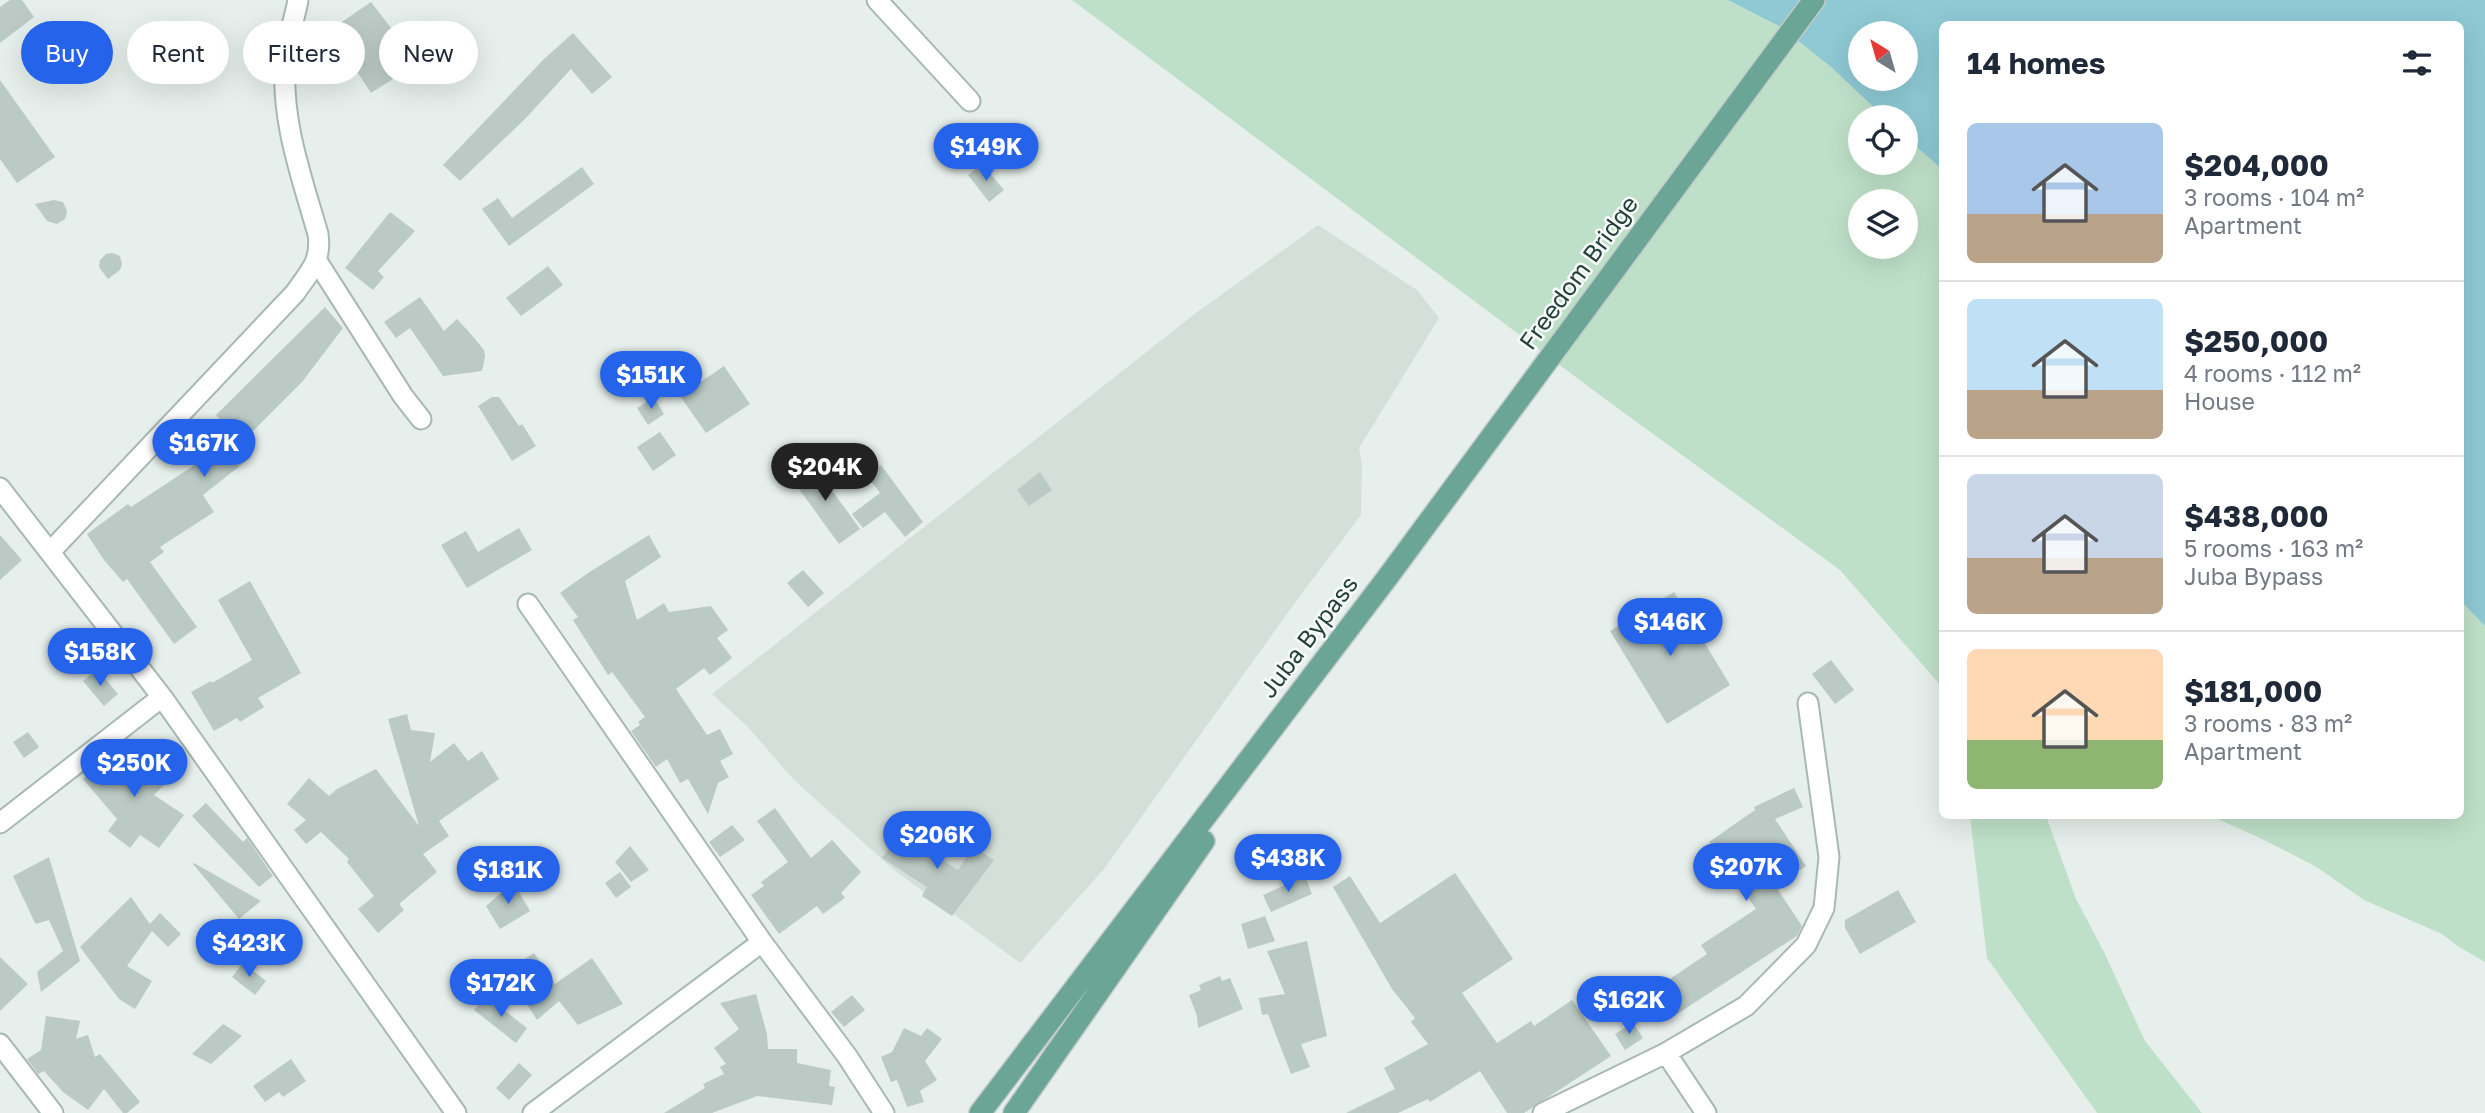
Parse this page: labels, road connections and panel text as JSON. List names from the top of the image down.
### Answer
{
  "streets": {
    "main road": ["Freedom Bridge", "Juba Bypass"]
  },
  "crossings": [
    ["Freedom Bridge", "Juba Bypass"]
  ],
  "north": "top left",
  "page": {
    "chip": [
      "Buy",
      "Rent",
      "Filters",
      "New"
    ],
    "heading": "14 homes",
    "list": [
      {
        "name": "$204,000",
        "note": "3 rooms · 104 m² · Apartment"
      },
      {
        "name": "$250,000",
        "note": "4 rooms · 112 m² · House"
      },
      {
        "name": "$438,000",
        "note": "5 rooms · 163 m² · Juba Bypass"
      },
      {
        "name": "$181,000",
        "note": "3 rooms · 83 m² · Apartment"
      }
    ],
    "price": [
      "$149K",
      "$151K",
      "$167K",
      "$204K",
      "$146K",
      "$158K",
      "$250K",
      "$206K",
      "$438K",
      "$207K",
      "$181K",
      "$423K",
      "$172K",
      "$162K"
    ]
  }
}
